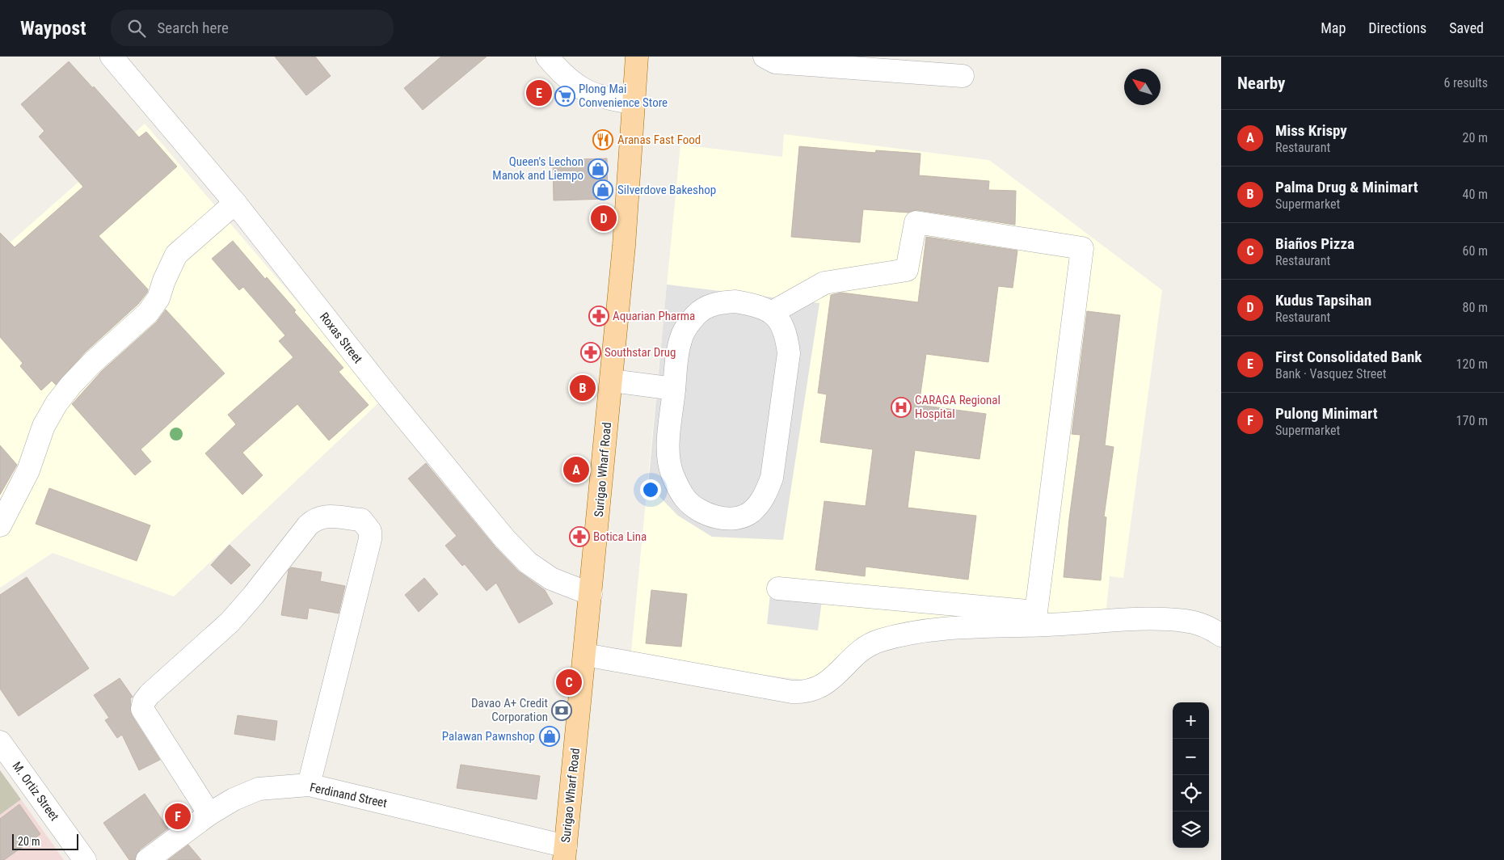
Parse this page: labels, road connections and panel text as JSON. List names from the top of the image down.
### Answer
{
  "streets": {
    "main road": ["Surigao Wharf Road"],
    "street": ["Roxas Street", "M. Ortiz Street", "Ferdinand Street"]
  },
  "crossings": [
    ["Roxas Street", "Surigao Wharf Road"],
    ["Surigao Wharf Road", "Ferdinand Street"]
  ],
  "places": {
    "supermarket": ["Plong Mai Convenience Store"],
    "restaurant": ["Aranas Fast Food"],
    "shop": ["Queen's Lechon Manok and Liempo", "Silverdove Bakeshop", "Palawan Pawnshop"],
    "pharmacy": ["Aquarian Pharma", "Southstar Drug", "Botica Lina"],
    "hospital": ["CARAGA Regional Hospital"],
    "bank": ["Davao A+ Credit Corporation"]
  },
  "scale_bar": "20 m",
  "north": "top left",
  "page": {
    "header": "Waypost",
    "search": "Search here",
    "nav": ["Map", "Directions", "Saved"],
    "heading": ["Nearby", "6 results"],
    "pins": [
      "E",
      "D",
      "B",
      "A",
      "C",
      "F"
    ],
    "list": [
      {
        "mark": "A",
        "name": "Miss Krispy",
        "note": "Restaurant",
        "value": "20 m"
      },
      {
        "mark": "B",
        "name": "Palma Drug & Minimart",
        "note": "Supermarket",
        "value": "40 m"
      },
      {
        "mark": "C",
        "name": "Biaños Pizza",
        "note": "Restaurant",
        "value": "60 m"
      },
      {
        "mark": "D",
        "name": "Kudus Tapsihan",
        "note": "Restaurant",
        "value": "80 m"
      },
      {
        "mark": "E",
        "name": "First Consolidated Bank",
        "note": "Bank · Vasquez Street",
        "value": "120 m"
      },
      {
        "mark": "F",
        "name": "Pulong Minimart",
        "note": "Supermarket",
        "value": "170 m"
      }
    ],
    "map_buttons": ["+", "−"],
    "scale": "20 m"
  }
}
